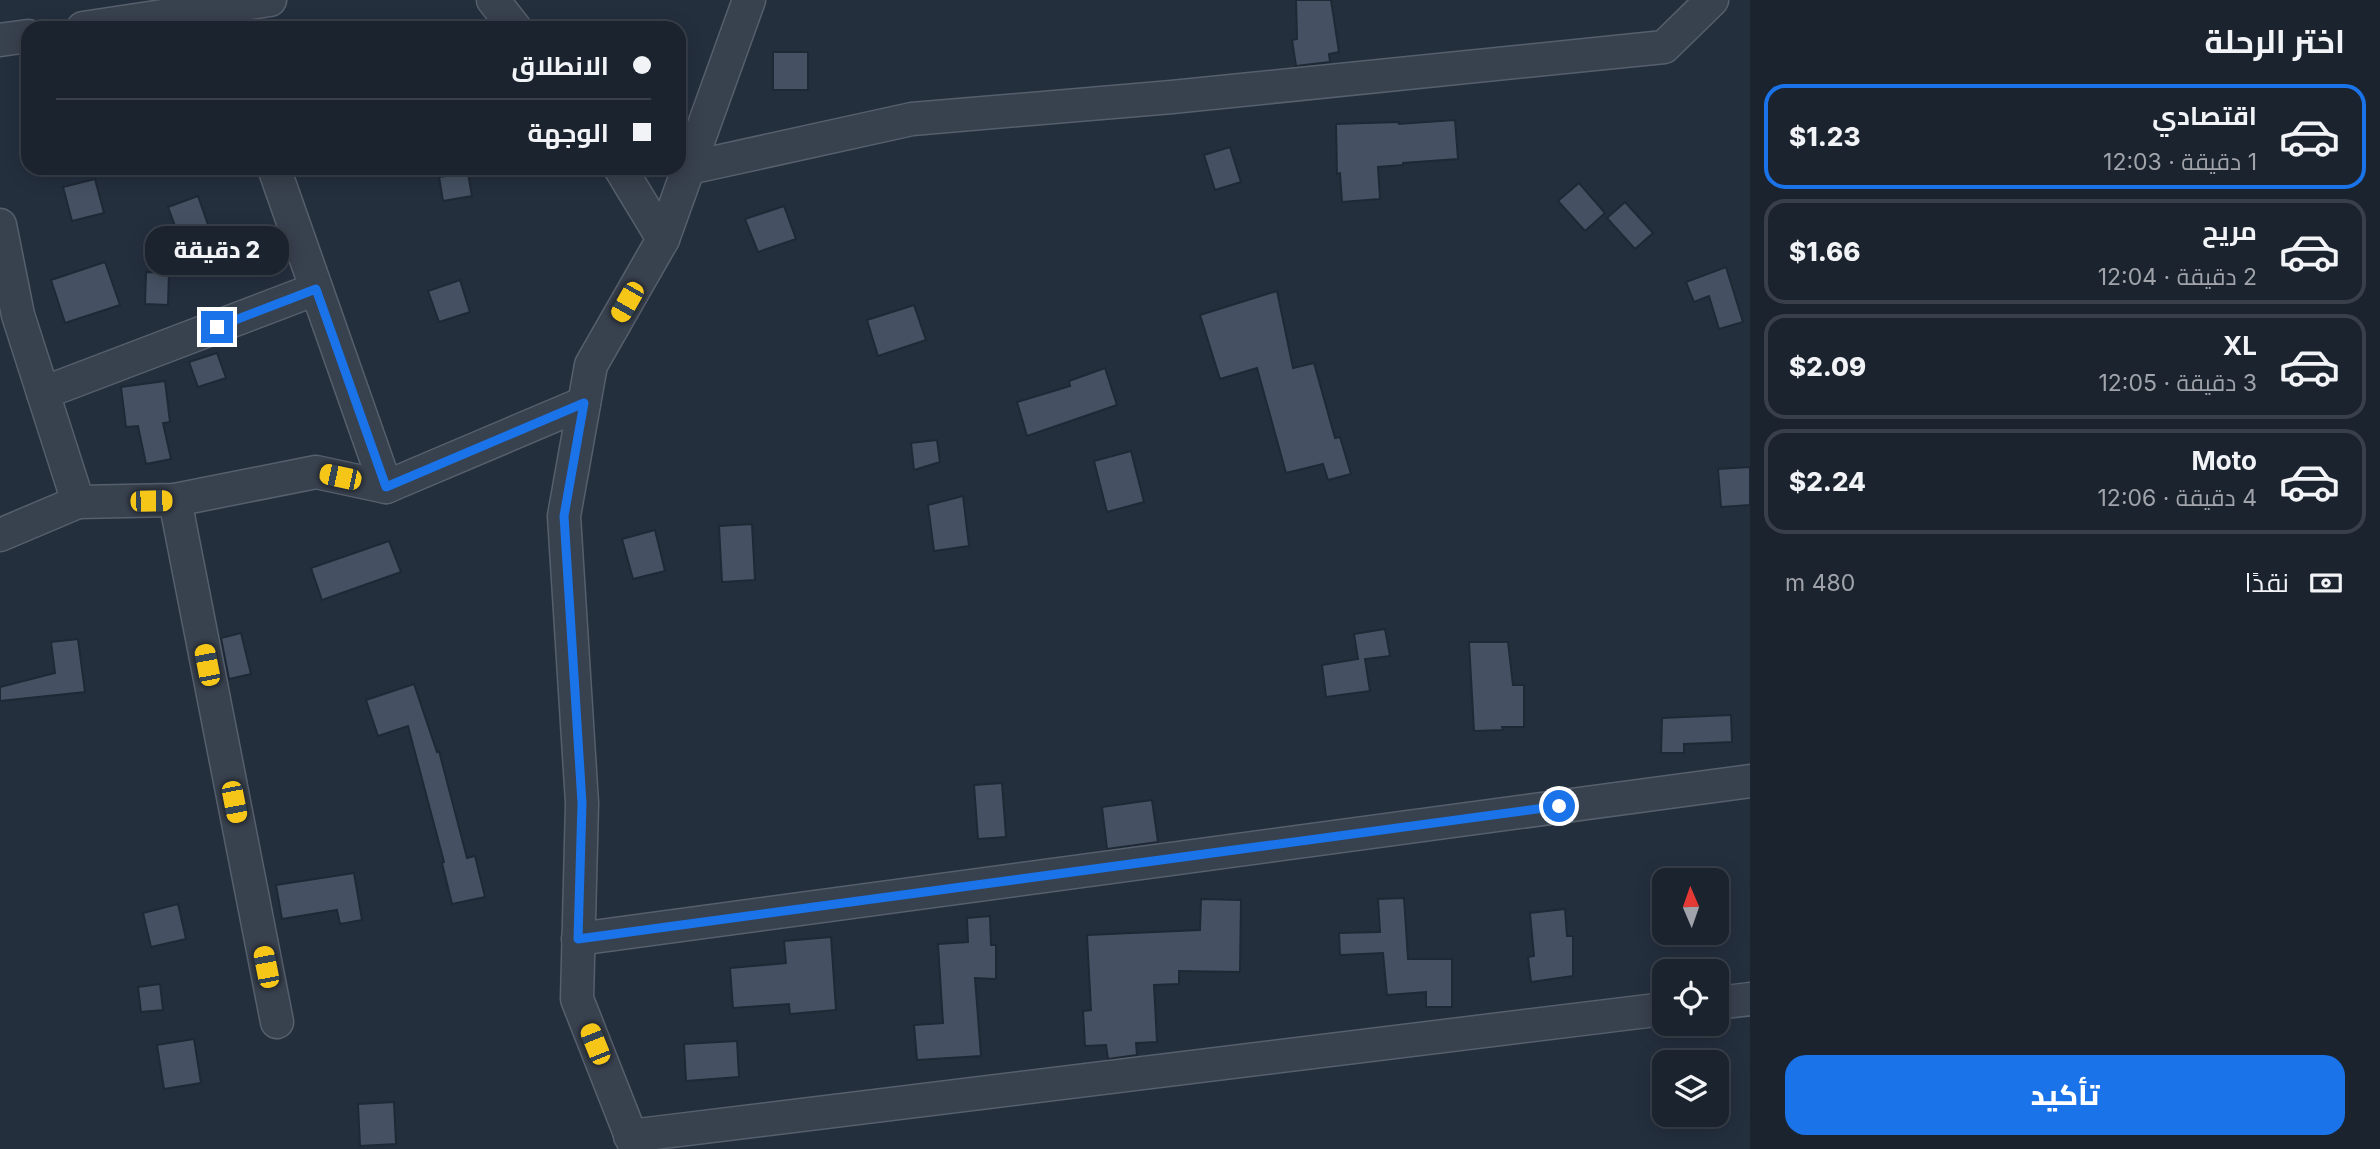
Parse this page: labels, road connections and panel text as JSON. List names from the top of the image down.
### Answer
{
  "north": "top",
  "page": {
    "heading": "اختر الرحلة",
    "banner": ["الانطلاق", "الوجهة"],
    "list": [
      {
        "name": "اقتصادي",
        "note": "1 دقيقة · 12:03",
        "value": "$1.23"
      },
      {
        "name": "مريح",
        "note": "2 دقيقة · 12:04",
        "value": "$1.66"
      },
      {
        "name": "XL",
        "note": "3 دقيقة · 12:05",
        "value": "$2.09"
      },
      {
        "name": "Moto",
        "note": "4 دقيقة · 12:06",
        "value": "$2.24"
      }
    ],
    "bubble": "2 دقيقة",
    "pay": ["نقدًا", "480 m"],
    "buttons": "تأكيد"
  }
}
